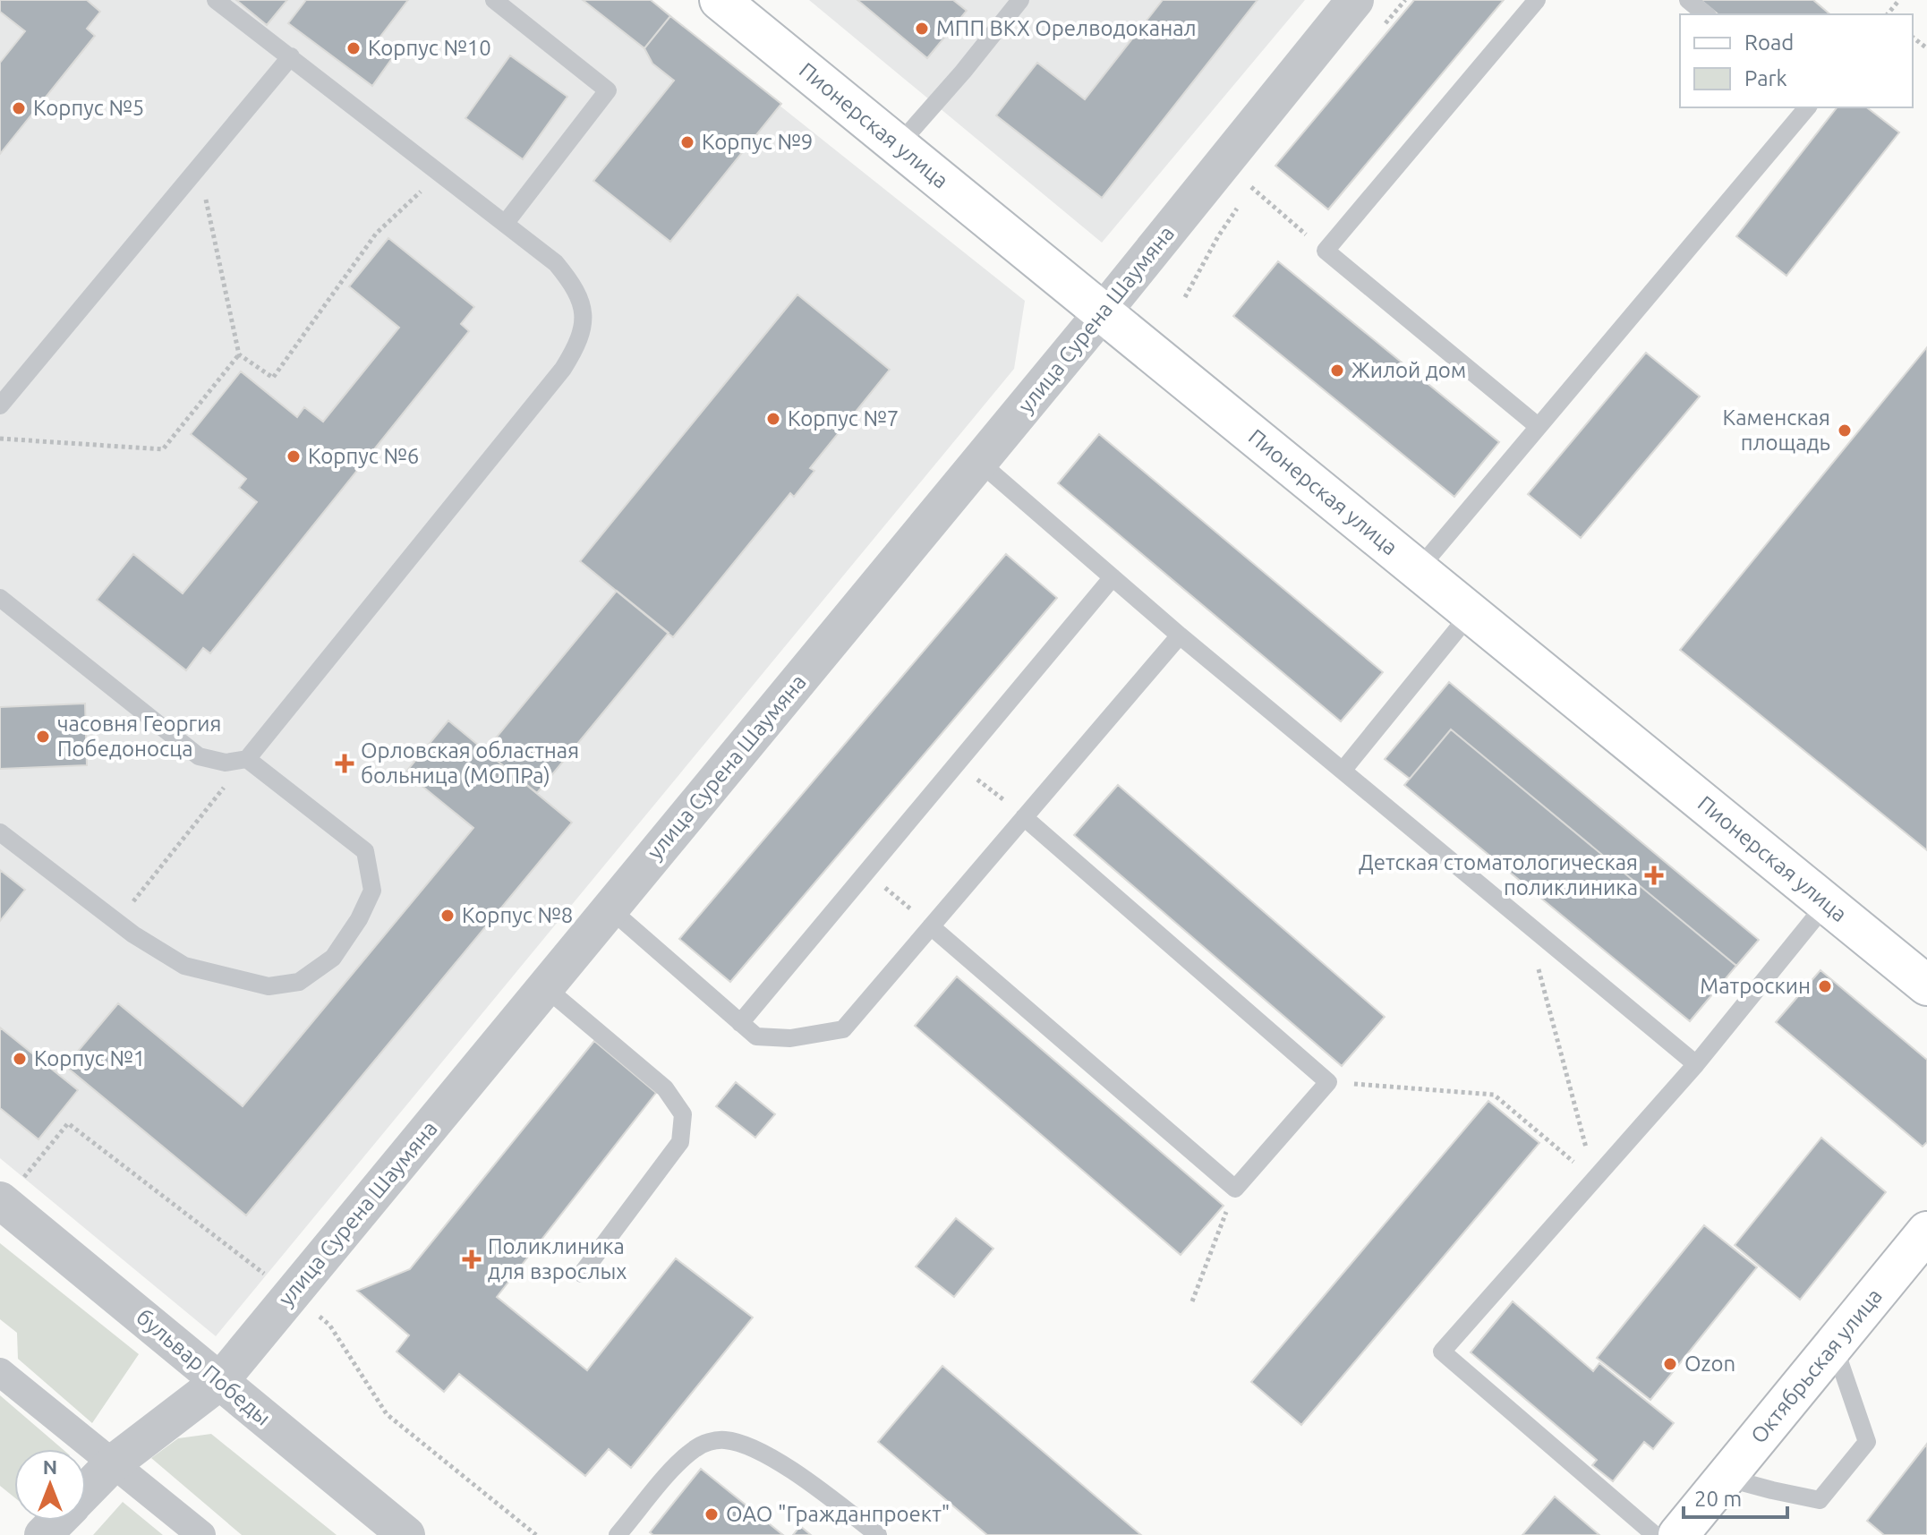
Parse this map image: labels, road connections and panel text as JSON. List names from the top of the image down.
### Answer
{
  "streets": {
    "main road": ["Пионерская улица", "Октябрьская улица"],
    "street": ["улица Сурена Шаумяна", "бульвар Победы"]
  },
  "crossings": [
    ["Пионерская улица", "улица Сурена Шаумяна"],
    ["улица Сурена Шаумяна", "бульвар Победы"]
  ],
  "places": {
    "other": [
      "МПП ВКХ Орелводоканал",
      "Корпус №10",
      "Корпус №5",
      "Корпус №9",
      "Жилой дом",
      "Корпус №7",
      "Каменская площадь",
      "Корпус №6",
      "часовня Георгия Победоносца",
      "Корпус №8",
      "Матроскин",
      "Корпус №1",
      "Ozon",
      "ОАО \"Гражданпроект\""
    ],
    "health": ["Орловская областная больница (МОПРа)", "Детская стоматологическая поликлиника", "Поликлиника для взрослых"]
  },
  "legend": ["Road", "Park"],
  "scale_bar": "20 m",
  "north": "top"
}
